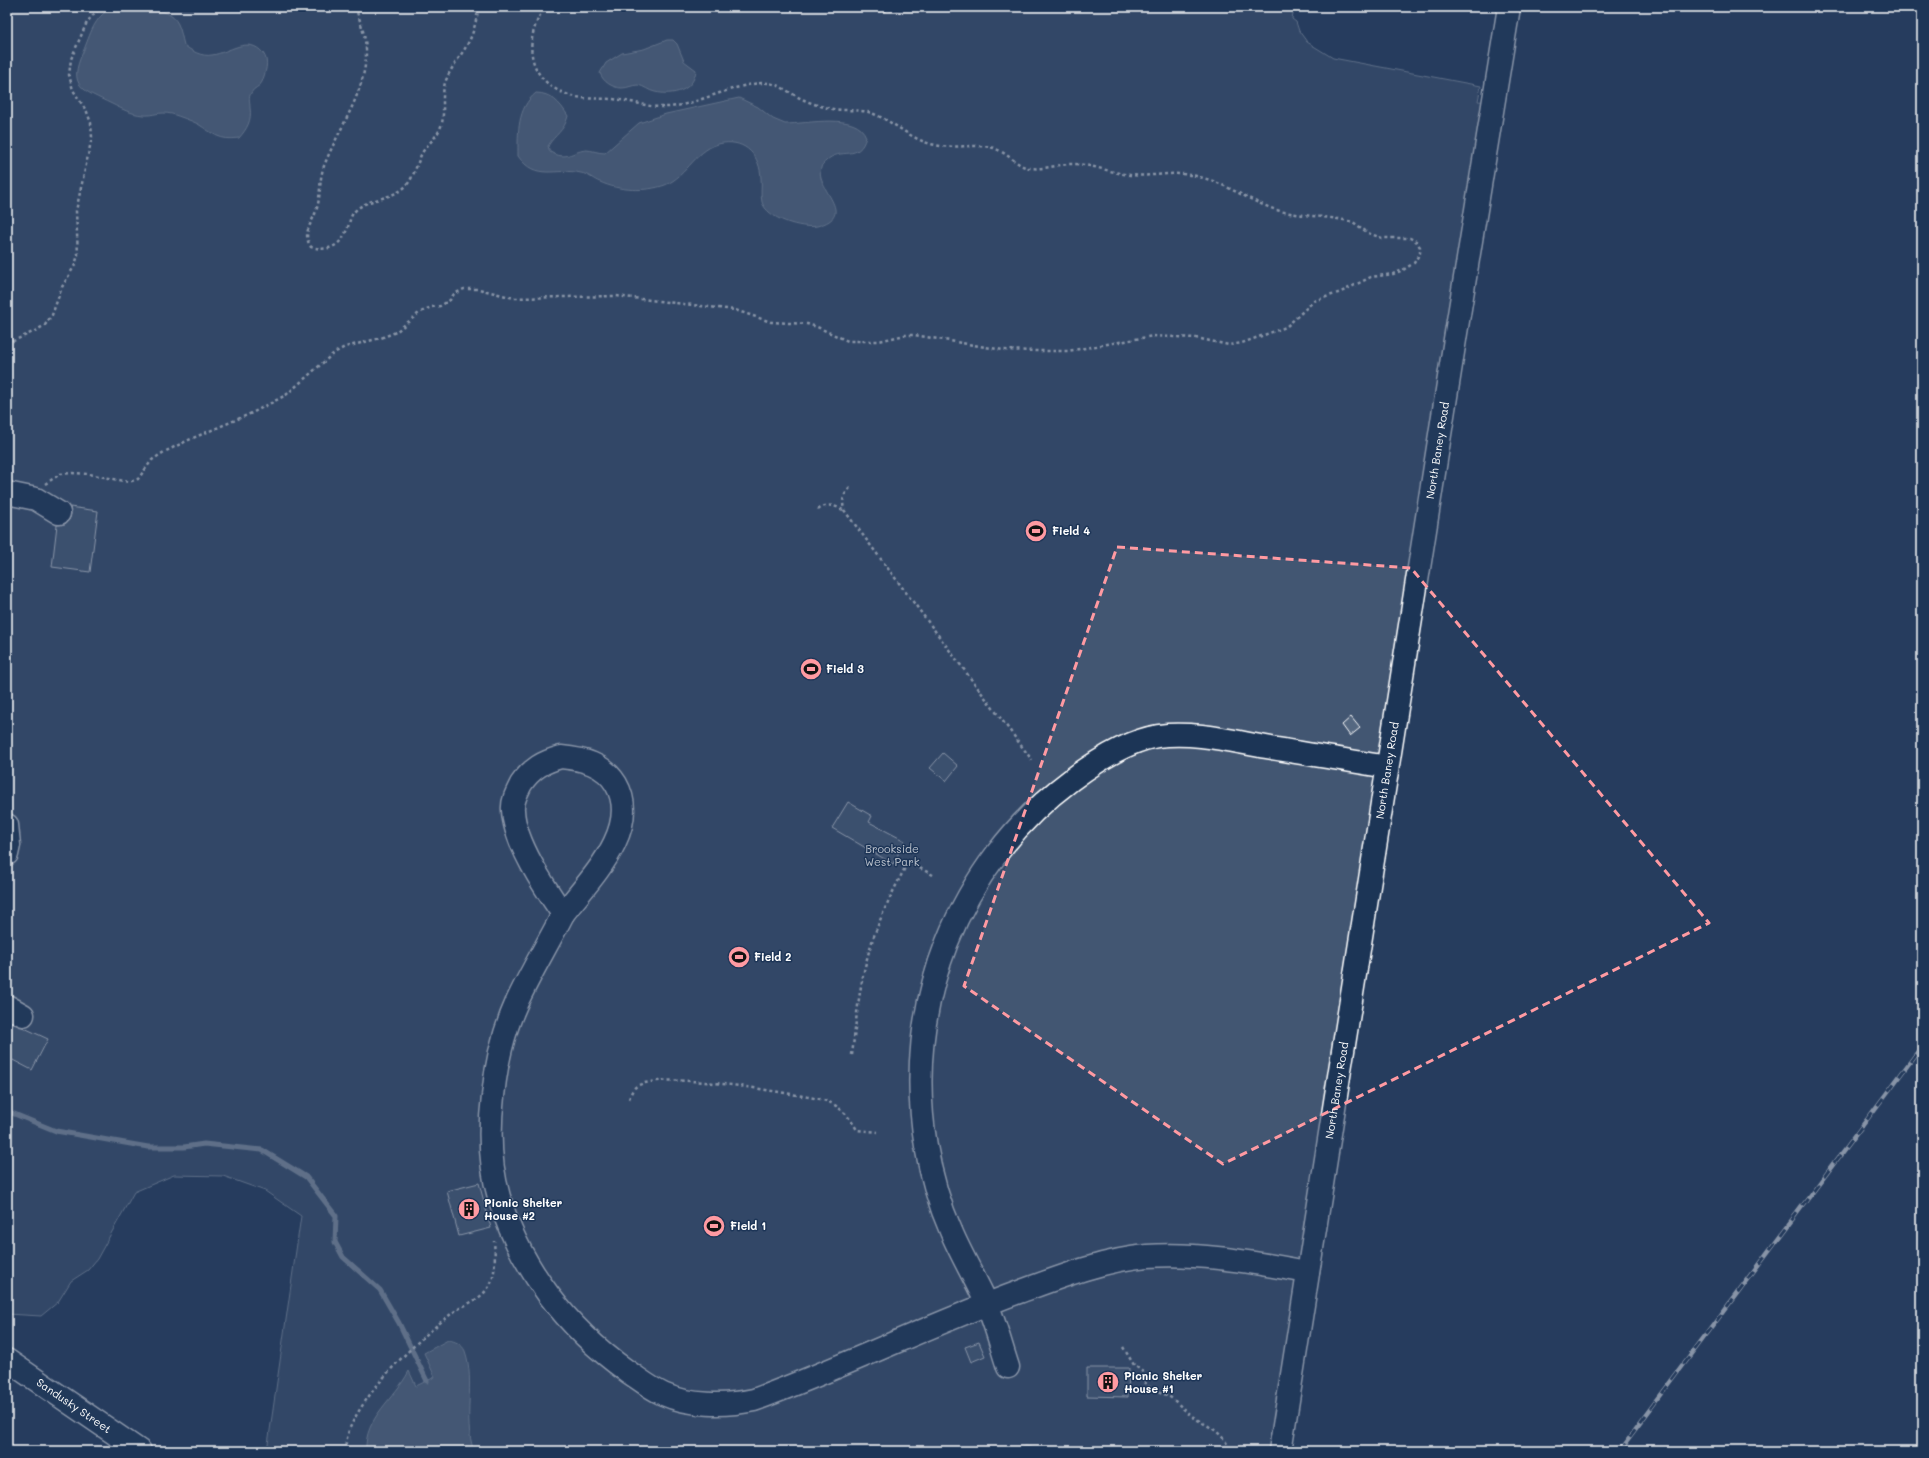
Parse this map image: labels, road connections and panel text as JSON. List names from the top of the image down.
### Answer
{
  "streets": {
    "street": ["North Baney Road", "Sandusky Street"]
  },
  "parks": ["Brookside West Park"],
  "places": {
    "sports": [
      "Field 4",
      "Field 3",
      "Field 2",
      "Field 1"
    ],
    "building": ["Picnic Shelter House #2", "Picnic Shelter House #1"]
  }
}
